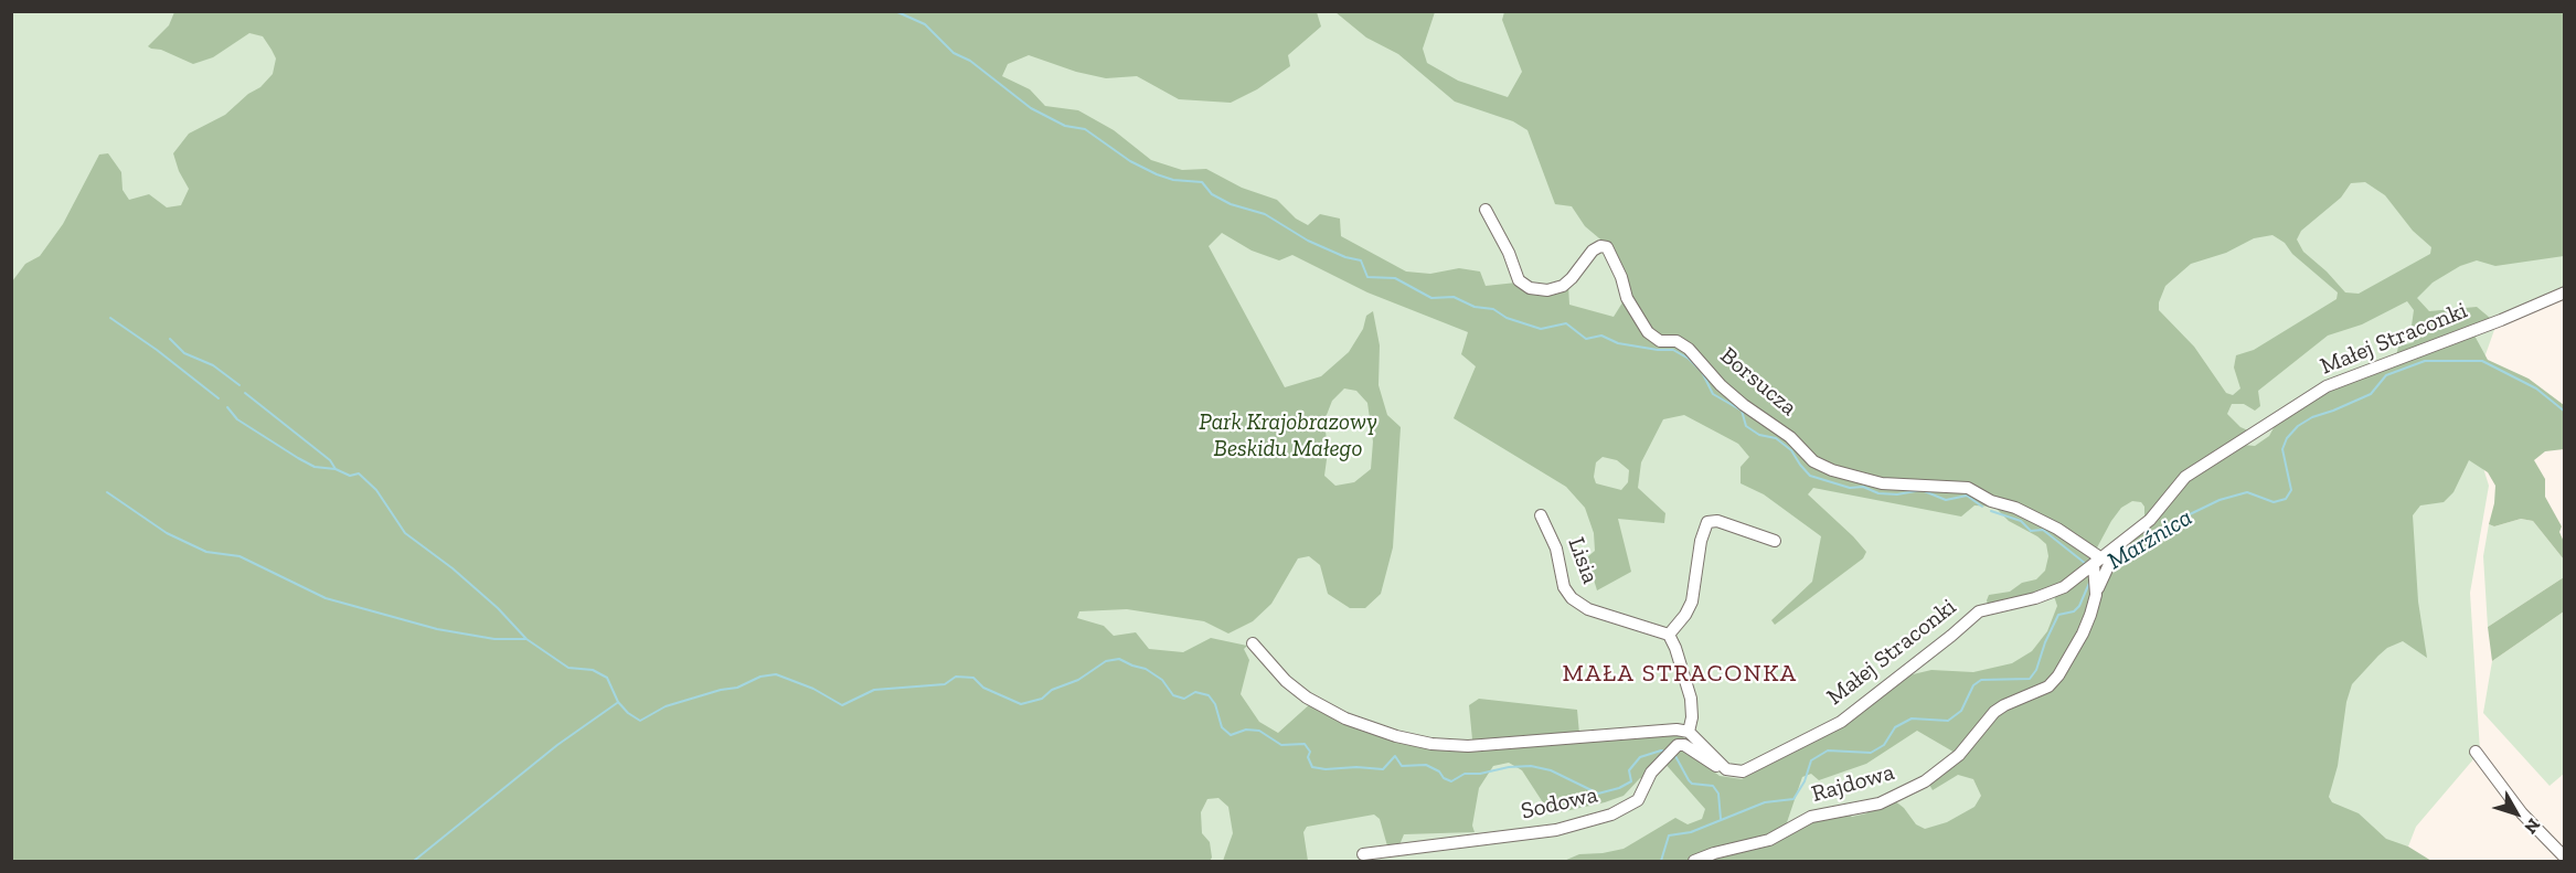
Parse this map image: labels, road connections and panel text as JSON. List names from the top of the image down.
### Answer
{
  "streets": {
    "street": [
      "Małej Straconki",
      "Borsucza",
      "Lisia",
      "Rajdowa",
      "Sodowa"
    ]
  },
  "crossings": [
    ["Małej Straconki", "Borsucza"],
    ["Małej Straconki", "Rajdowa"],
    ["Małej Straconki", "Sodowa"],
    ["Borsucza", "Rajdowa"]
  ],
  "districts": ["MAŁA STRACONKA"],
  "water": ["Marźnica"],
  "parks": ["Park Krajobrazowy Beskidu Małego"],
  "north": "bottom right"
}
